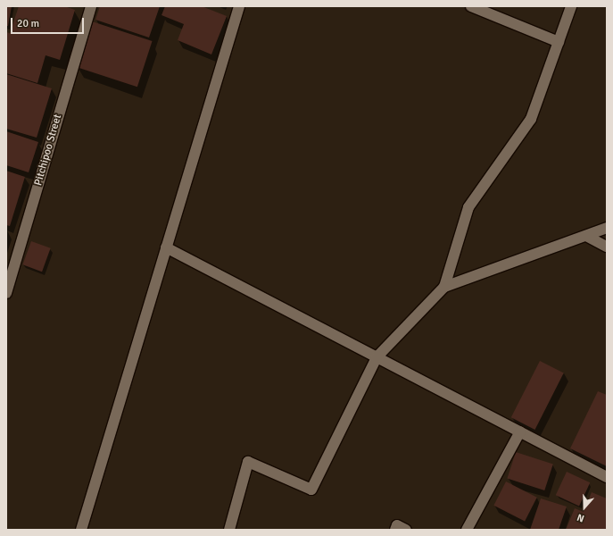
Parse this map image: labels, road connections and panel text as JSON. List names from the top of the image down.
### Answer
{
  "streets": {
    "street": ["Pitchipoo Street"]
  },
  "scale_bar": "20 m",
  "north": "bottom"
}
